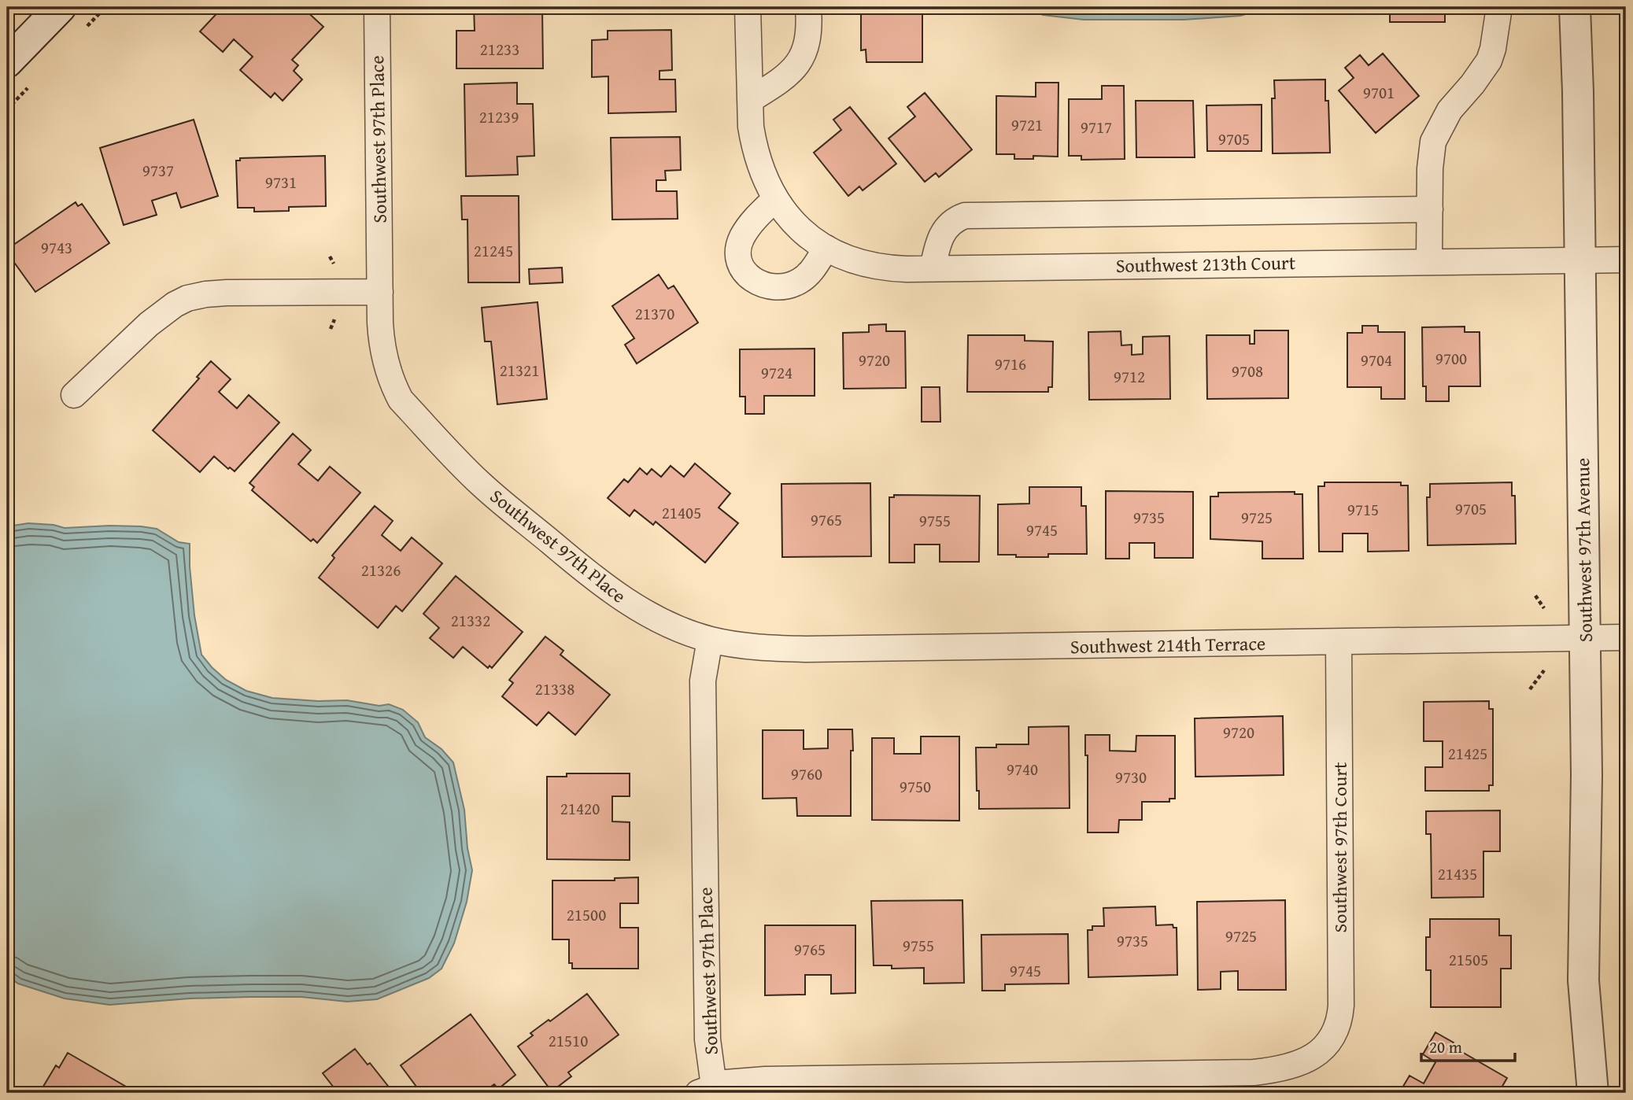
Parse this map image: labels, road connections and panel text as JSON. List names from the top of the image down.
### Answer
{
  "streets": {
    "street": [
      "Southwest 97th Place",
      "Southwest 213th Court",
      "Southwest 97th Avenue",
      "Southwest 214th Terrace",
      "Southwest 97th Court"
    ]
  },
  "crossings": [
    ["Southwest 97th Place", "Southwest 214th Terrace"],
    ["Southwest 97th Place", "Southwest 97th Court"],
    ["Southwest 213th Court", "Southwest 97th Avenue"],
    ["Southwest 97th Avenue", "Southwest 214th Terrace"],
    ["Southwest 214th Terrace", "Southwest 97th Court"]
  ],
  "house_numbers": [
    "21233",
    "9701",
    "21239",
    "9721",
    "9717",
    "9705",
    "9737",
    "9731",
    "9743",
    "21245",
    "21370",
    "9700",
    "9720",
    "9704",
    "9716",
    "21321",
    "9708",
    "9724",
    "9712",
    "9705",
    "9715",
    "21405",
    "9735",
    "9725",
    "9765",
    "9755",
    "9745",
    "21326",
    "21332",
    "21338",
    "9720",
    "21425",
    "9740",
    "9760",
    "9730",
    "9750",
    "21420",
    "21435",
    "21500",
    "9725",
    "9735",
    "9755",
    "9765",
    "21505",
    "9745",
    "21510"
  ],
  "scale_bar": "20 m"
}
